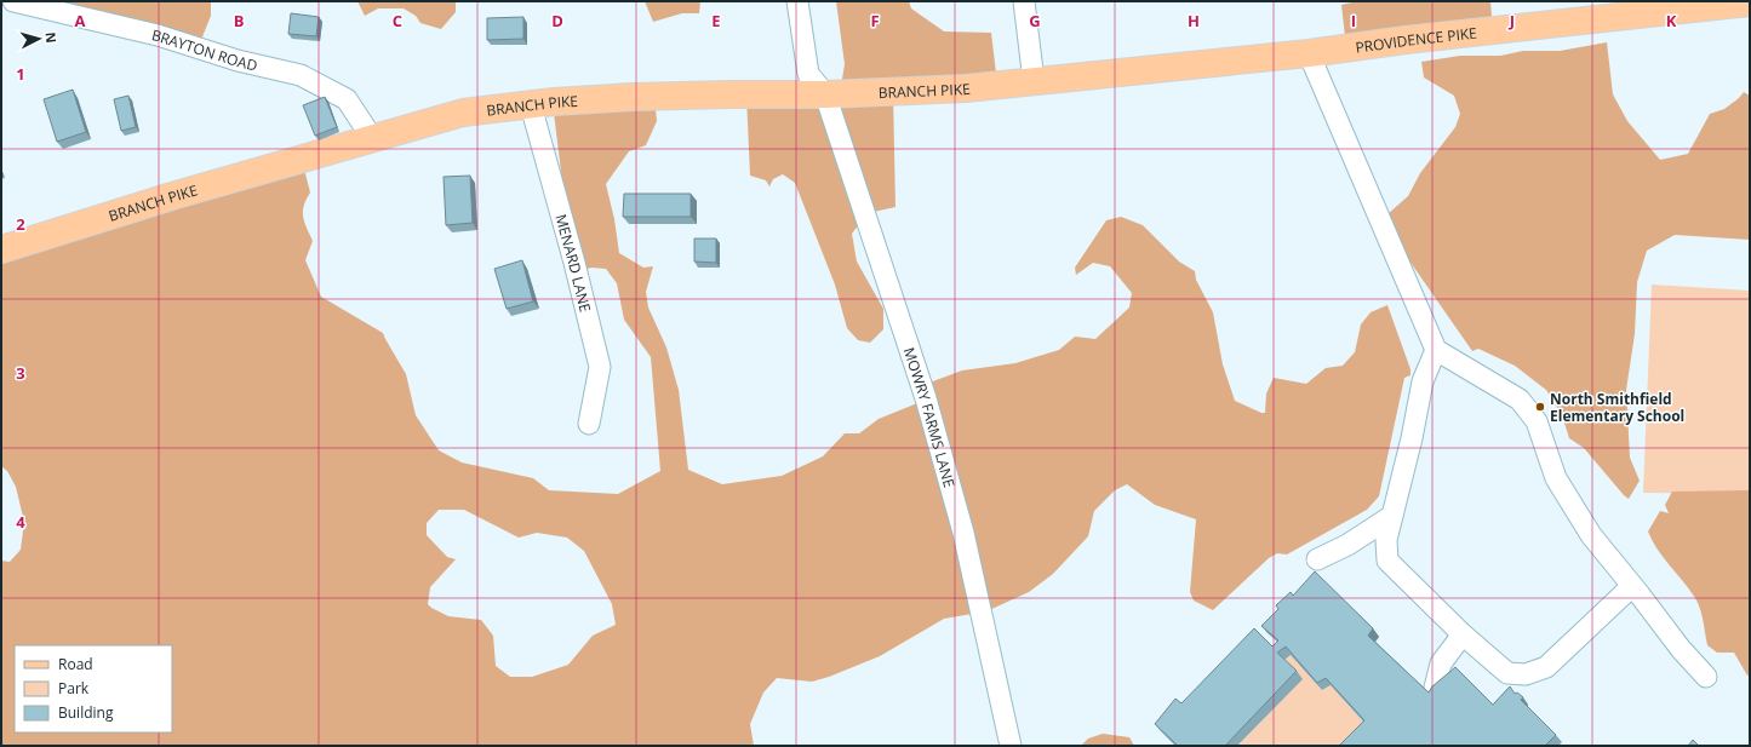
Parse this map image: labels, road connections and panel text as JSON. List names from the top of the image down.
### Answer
{
  "streets": {
    "main road": ["PROVIDENCE PIKE", "BRANCH PIKE"],
    "street": ["BRAYTON ROAD", "MENARD LANE", "MOWRY FARMS LANE"]
  },
  "crossings": [
    ["PROVIDENCE PIKE", "BRANCH PIKE"],
    ["BRAYTON ROAD", "BRANCH PIKE"],
    ["BRANCH PIKE", "MENARD LANE"],
    ["BRANCH PIKE", "MOWRY FARMS LANE"]
  ],
  "places": ["North Smithfield Elementary School"],
  "legend": ["Road", "Park", "Building"],
  "north": "right",
  "grid": {
    "columns": [
      "A",
      "B",
      "C",
      "D",
      "E",
      "F",
      "G",
      "H",
      "I",
      "J",
      "K"
    ],
    "rows": [
      "1",
      "2",
      "3",
      "4"
    ]
  }
}
